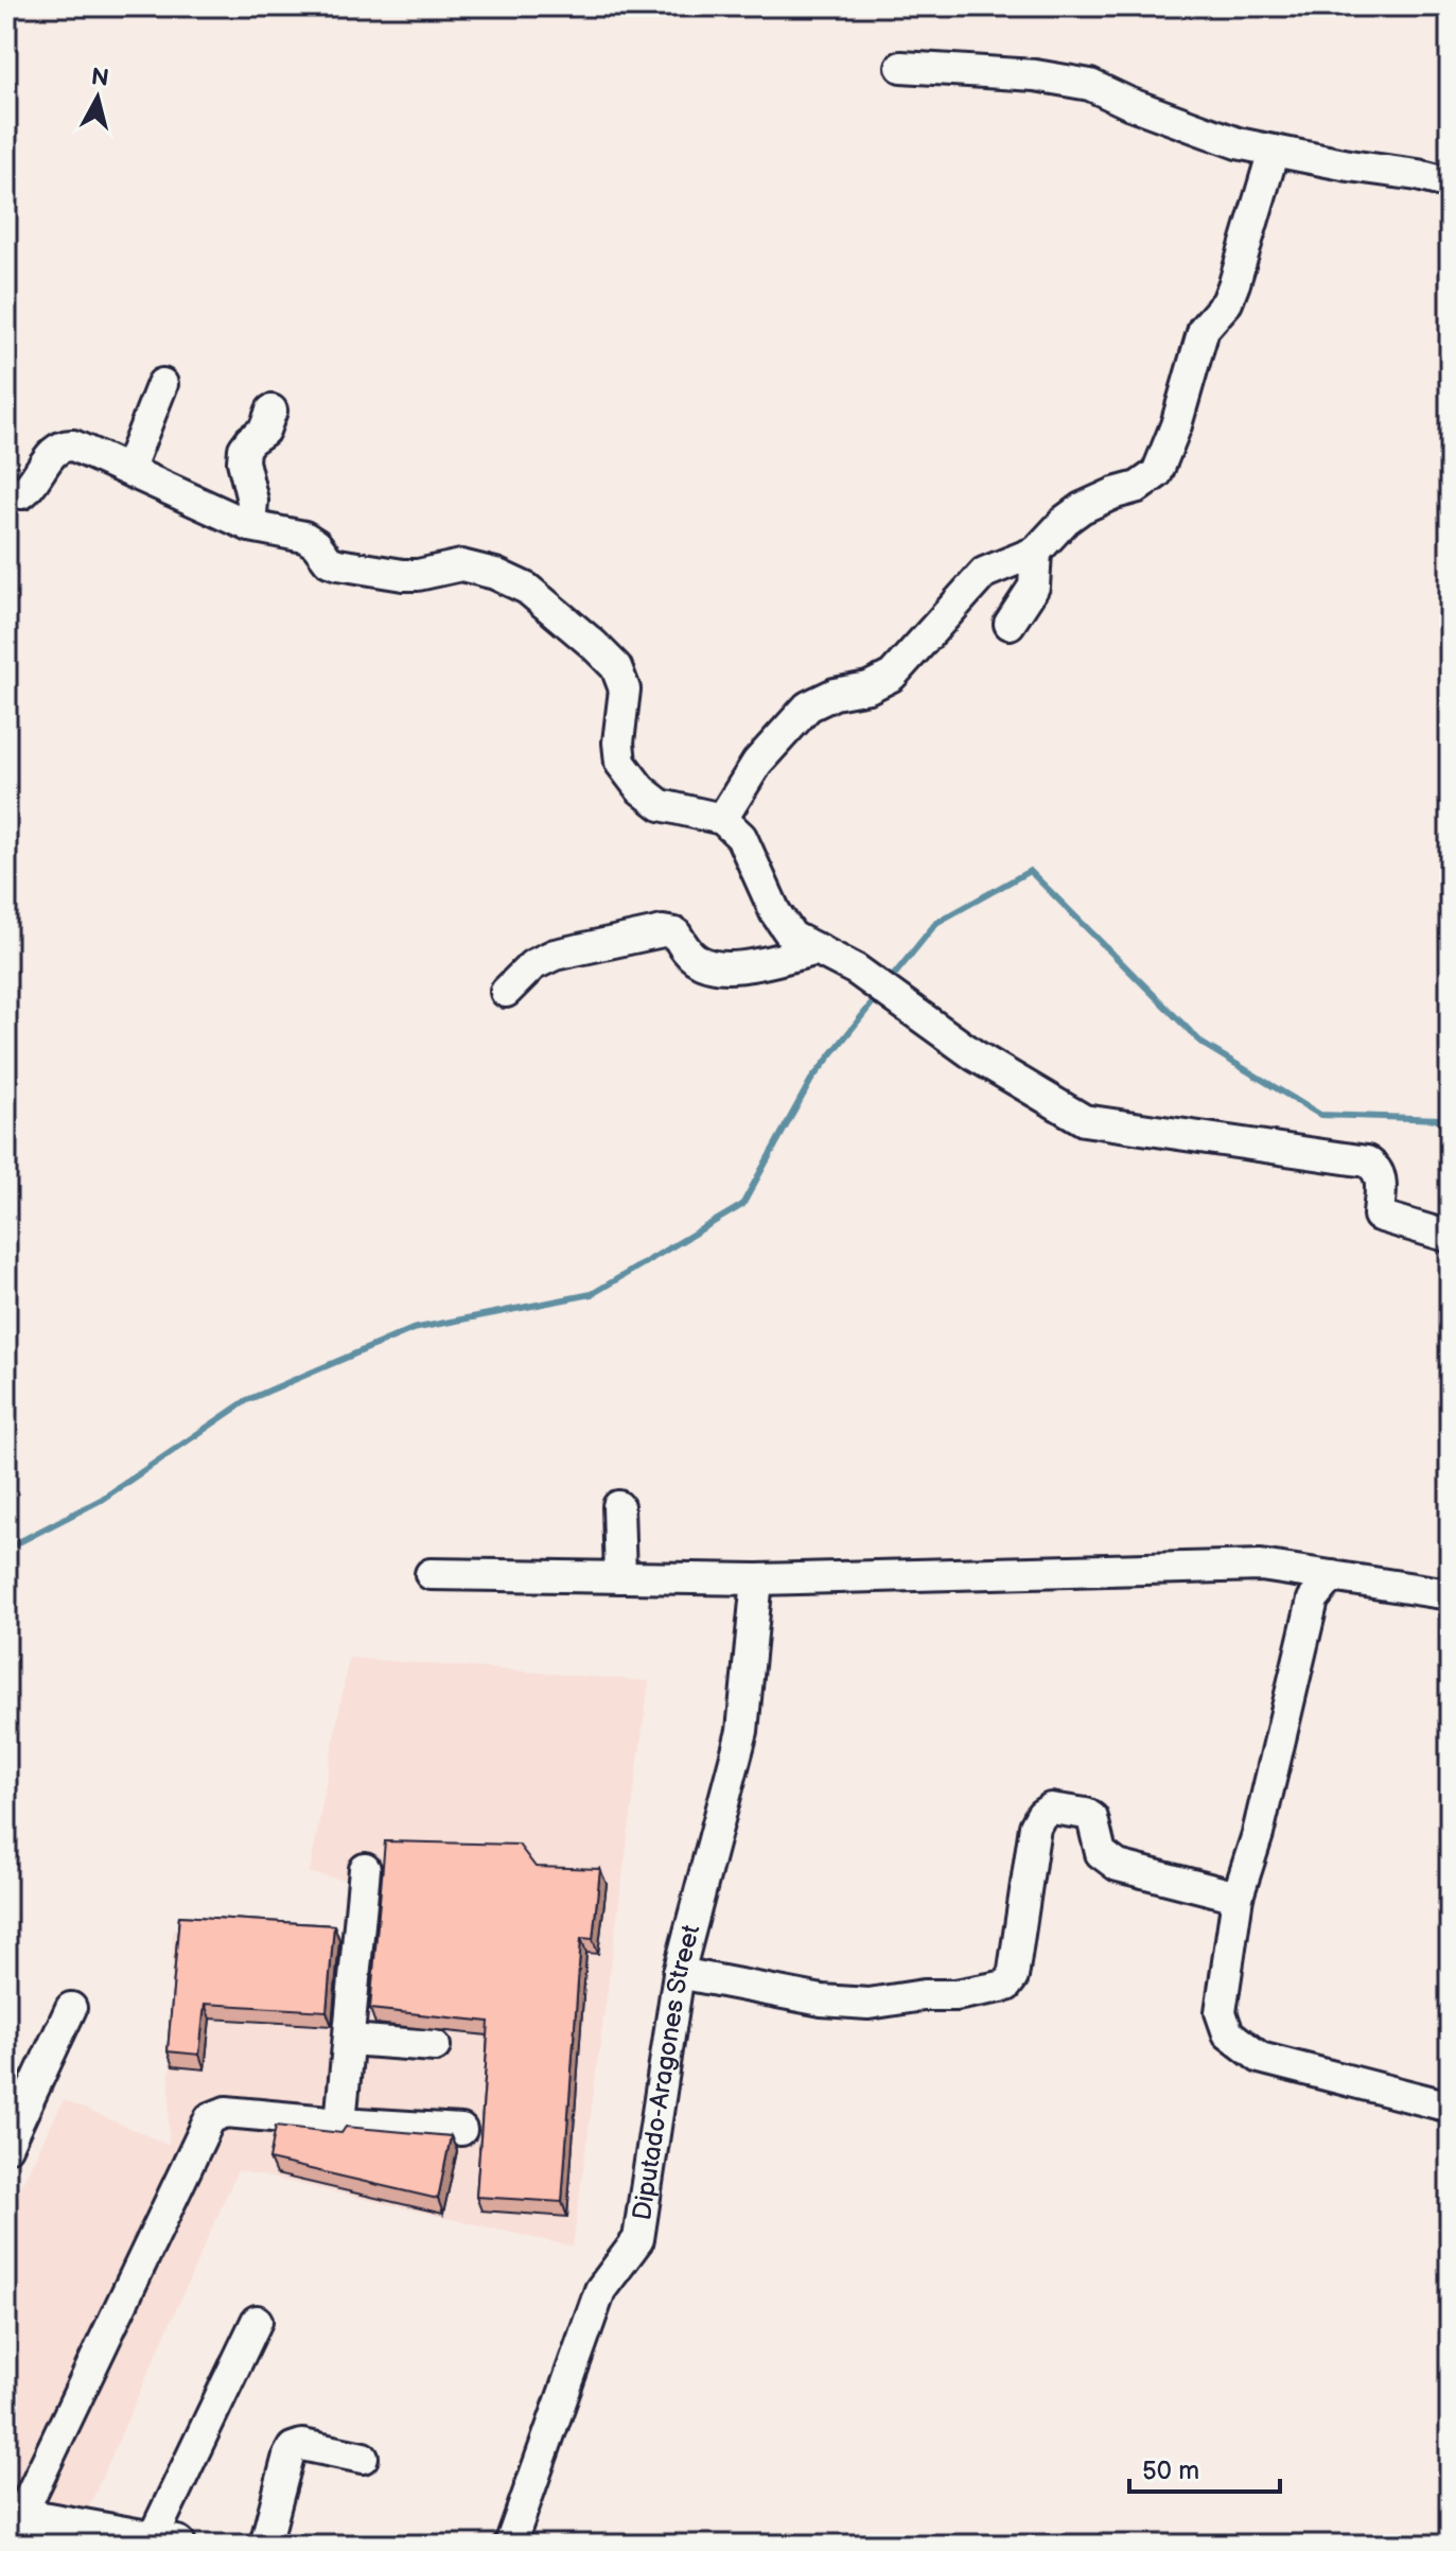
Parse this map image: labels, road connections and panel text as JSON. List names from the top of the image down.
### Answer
{
  "streets": {
    "street": ["Diputado-Aragones Street"]
  },
  "scale_bar": "50 m",
  "north": "top"
}
